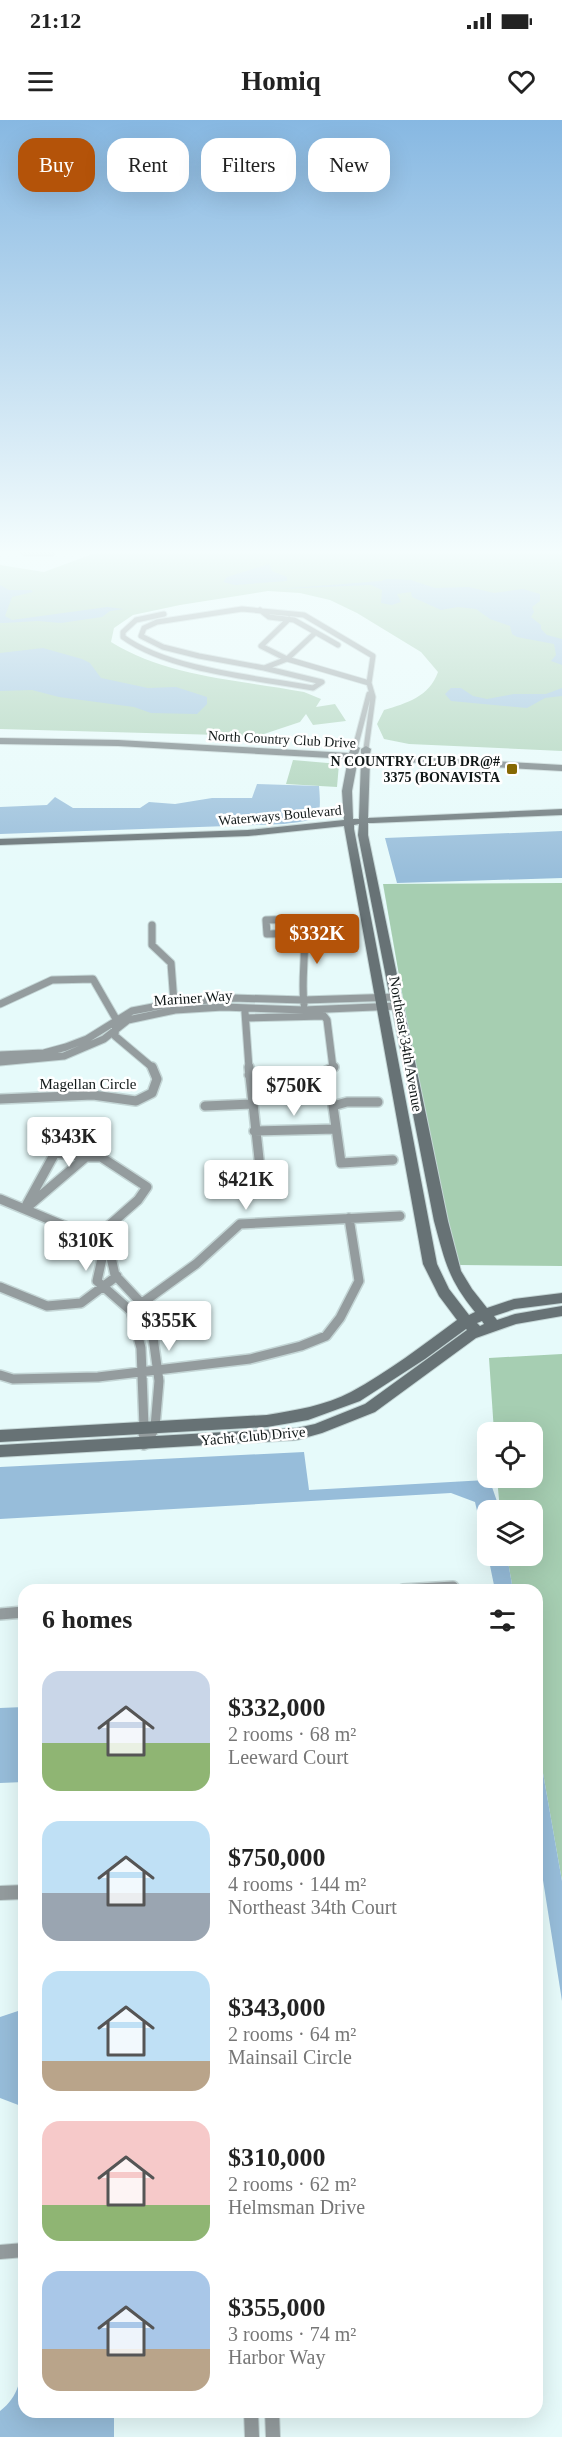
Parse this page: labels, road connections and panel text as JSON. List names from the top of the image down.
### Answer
{
  "streets": {
    "street": [
      "North Country Club Drive",
      "Waterways Boulevard",
      "Mariner Way",
      "Northeast 34th Avenue",
      "Magellan Circle",
      "Yacht Club Drive"
    ]
  },
  "crossings": [
    ["North Country Club Drive", "Northeast 34th Avenue"],
    ["Waterways Boulevard", "Northeast 34th Avenue"],
    ["Mariner Way", "Northeast 34th Avenue"],
    ["Mariner Way", "Magellan Circle"],
    ["Northeast 34th Avenue", "Yacht Club Drive"]
  ],
  "places": {
    "transit": ["N COUNTRY CLUB DR@# 3375 (BONAVISTA"]
  },
  "page": {
    "status": "21:12",
    "header": "Homiq",
    "chip": [
      "Buy",
      "Rent",
      "Filters",
      "New"
    ],
    "price": [
      "$332K",
      "$750K",
      "$343K",
      "$421K",
      "$310K",
      "$355K"
    ],
    "heading": "6 homes",
    "list": [
      {
        "name": "$332,000",
        "note": "2 rooms · 68 m² · Leeward Court"
      },
      {
        "name": "$750,000",
        "note": "4 rooms · 144 m² · Northeast 34th Court"
      },
      {
        "name": "$343,000",
        "note": "2 rooms · 64 m² · Mainsail Circle"
      },
      {
        "name": "$310,000",
        "note": "2 rooms · 62 m² · Helmsman Drive"
      },
      {
        "name": "$355,000",
        "note": "3 rooms · 74 m² · Harbor Way"
      }
    ]
  }
}
